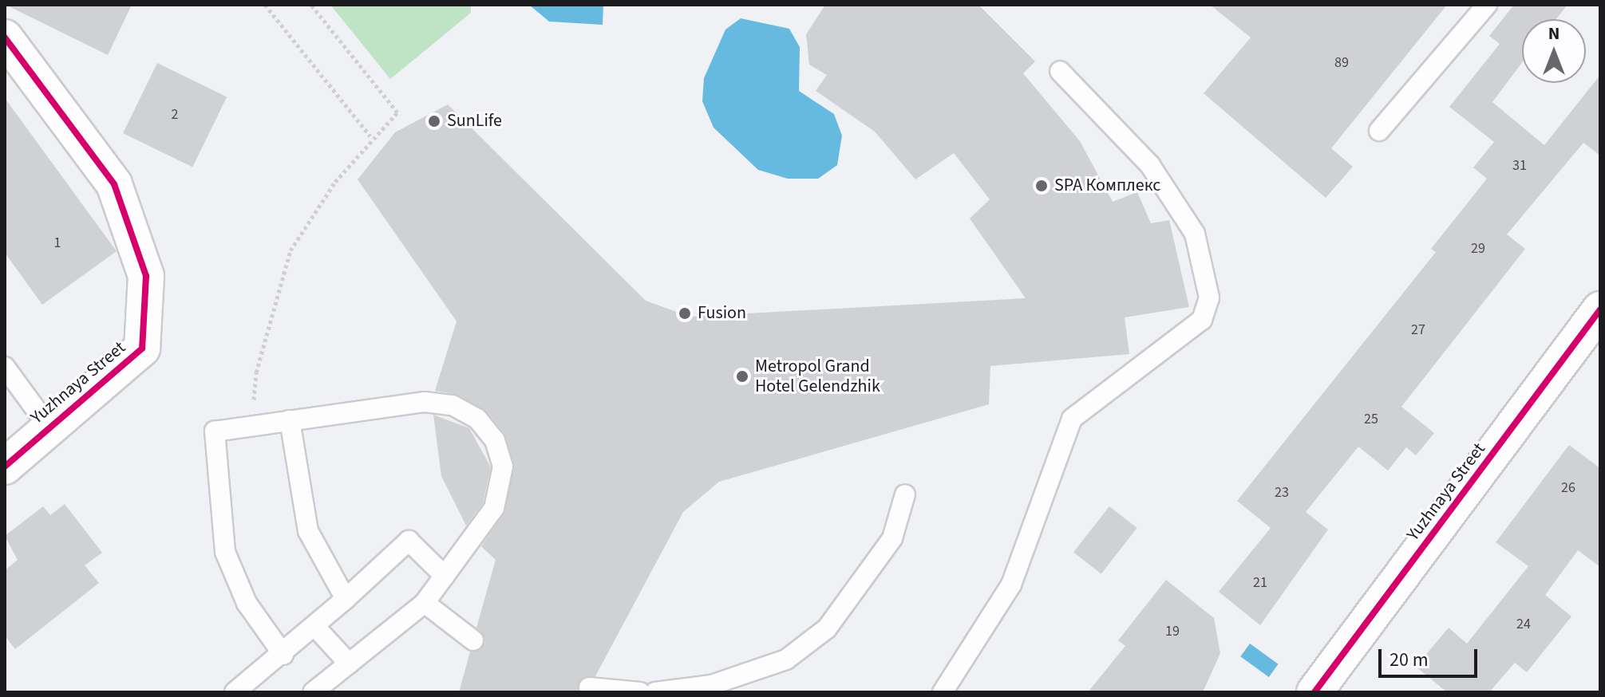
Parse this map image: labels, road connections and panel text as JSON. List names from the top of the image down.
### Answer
{
  "streets": {
    "street": ["Yuzhnaya Street"]
  },
  "places": [
    "SunLife",
    "SPA Комплекс",
    "Fusion",
    "Metropol Grand Hotel Gelendzhik"
  ],
  "house_numbers": [
    "89",
    "2",
    "31",
    "1",
    "29",
    "27",
    "25",
    "26",
    "23",
    "21",
    "24",
    "19"
  ],
  "scale_bar": "20 m",
  "north": "top"
}
